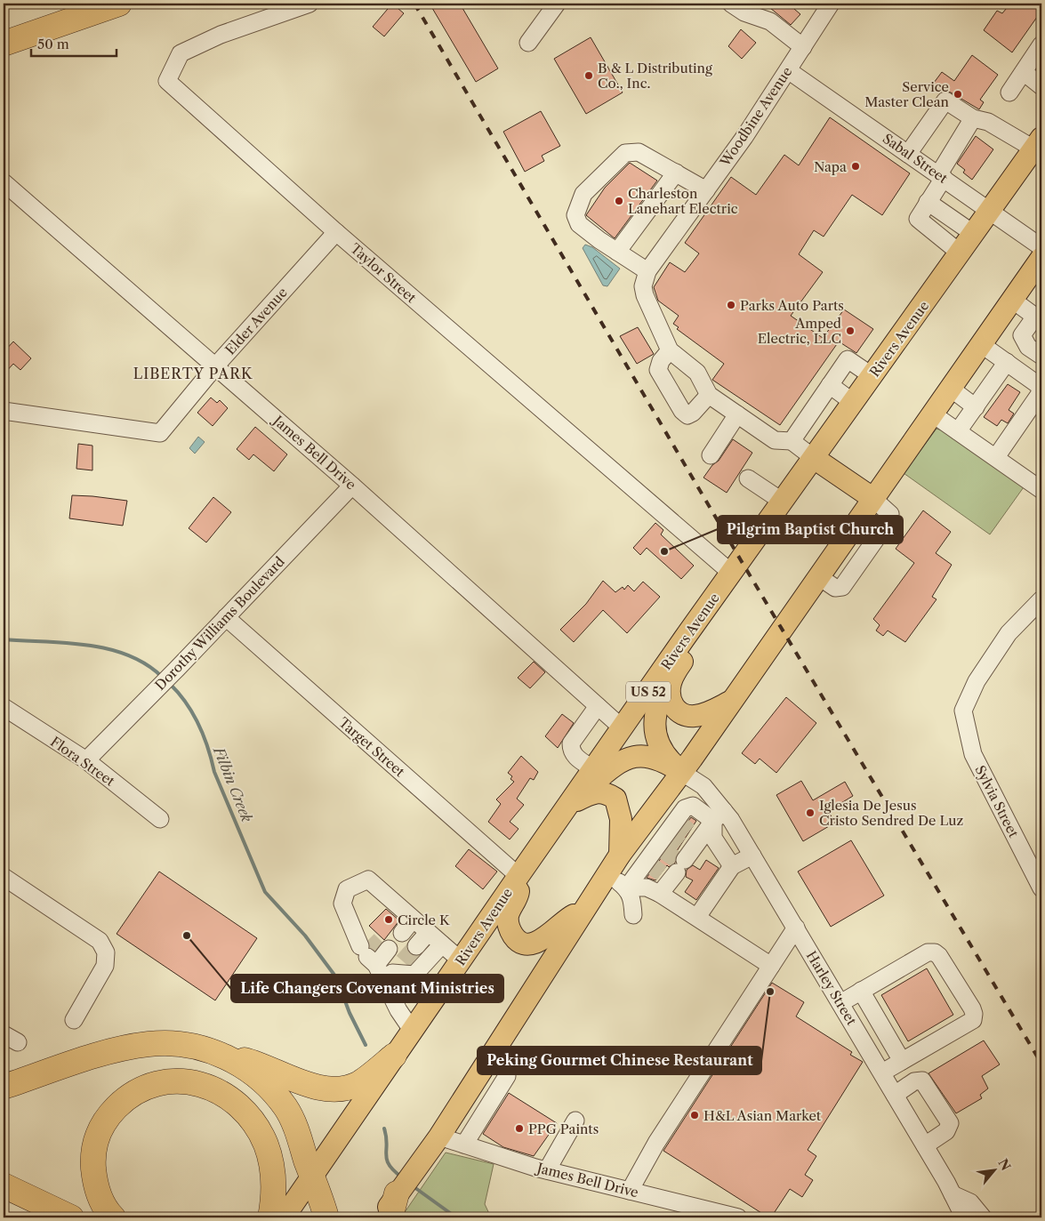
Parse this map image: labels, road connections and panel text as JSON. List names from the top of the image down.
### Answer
{
  "streets": {
    "main road": ["Rivers Avenue", "US 52"],
    "street": [
      "Woodbine Avenue",
      "Sabal Street",
      "Taylor Street",
      "Elder Avenue",
      "James Bell Drive",
      "Dorothy Williams Boulevard",
      "Target Street",
      "Flora Street",
      "Sylvia Street",
      "Harley Street"
    ]
  },
  "crossings": [
    ["Woodbine Avenue", "Sabal Street"],
    ["Sabal Street", "Rivers Avenue"],
    ["Taylor Street", "Elder Avenue"],
    ["Taylor Street", "Rivers Avenue"],
    ["Elder Avenue", "James Bell Drive"],
    ["Rivers Avenue", "James Bell Drive"],
    ["Rivers Avenue", "Target Street"],
    ["James Bell Drive", "Dorothy Williams Boulevard"],
    ["Dorothy Williams Boulevard", "Target Street"],
    ["Dorothy Williams Boulevard", "Flora Street"]
  ],
  "districts": ["LIBERTY PARK"],
  "water": ["Filbin Creek"],
  "places": [
    "B & L Distributing Co., Inc.",
    "Service Master Clean",
    "Napa",
    "Charleston Lanehart Electric",
    "Parks Auto Parts",
    "Amped Electric, LLC",
    "Pilgrim Baptist Church",
    "Iglesia De Jesus Cristo Sendred De Luz",
    "Circle K",
    "Life Changers Covenant Ministries",
    "Peking Gourmet Chinese Restaurant",
    "H&L Asian Market",
    "PPG Paints"
  ],
  "scale_bar": "50 m",
  "north": "top right"
}
